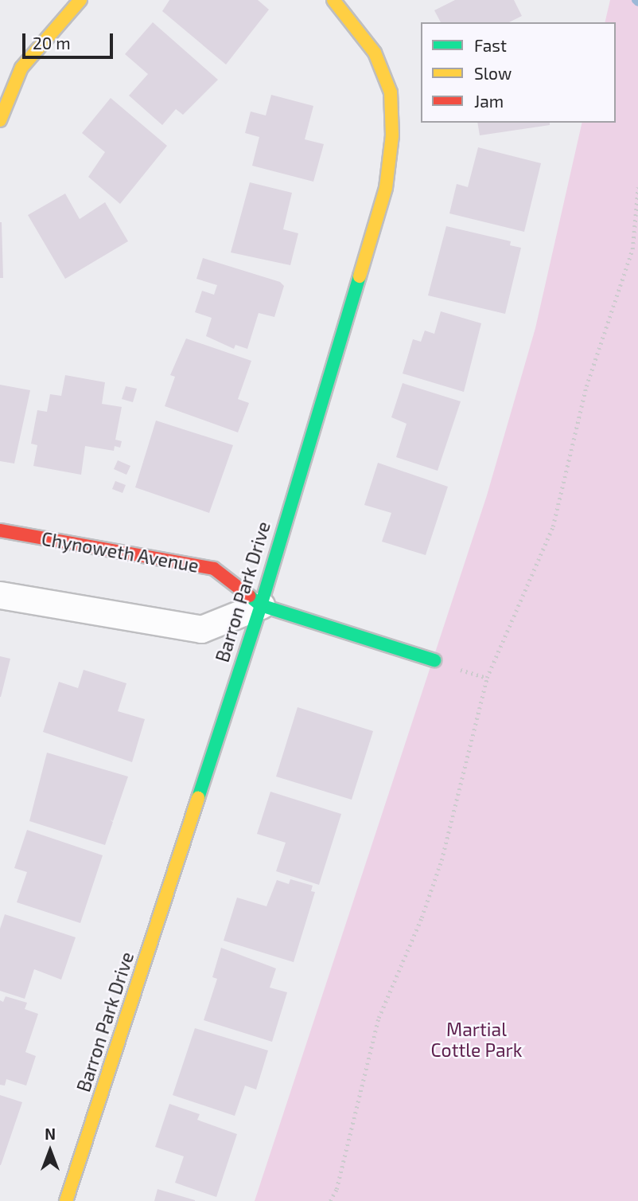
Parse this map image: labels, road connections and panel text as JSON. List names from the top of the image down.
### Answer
{
  "streets": {
    "street": ["Chynoweth Avenue", "Barron Park Drive"]
  },
  "crossings": [
    ["Chynoweth Avenue", "Barron Park Drive"]
  ],
  "parks": ["Martial Cottle Park"],
  "legend": ["Fast", "Slow", "Jam"],
  "scale_bar": "20 m",
  "north": "top"
}
